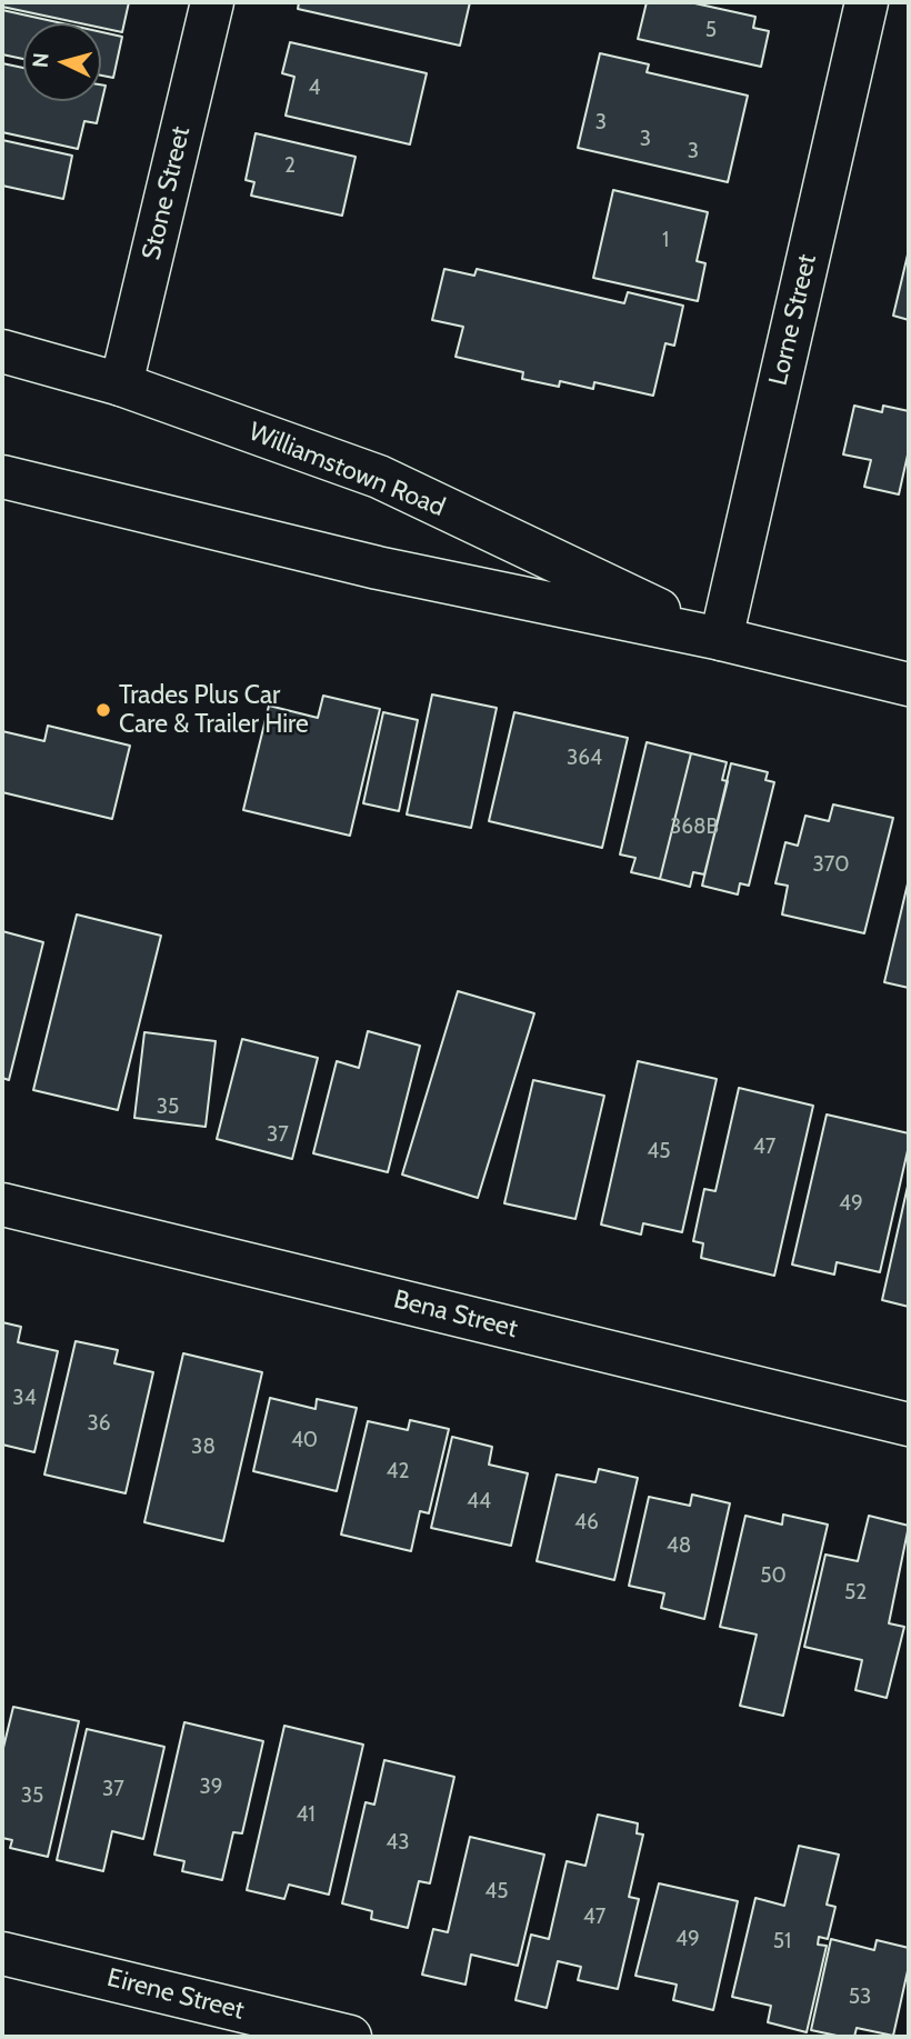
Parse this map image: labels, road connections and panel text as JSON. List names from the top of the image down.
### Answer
{
  "streets": {
    "street": [
      "Stone Street",
      "Lorne Street",
      "Williamstown Road",
      "Bena Street",
      "Eirene Street"
    ]
  },
  "crossings": [
    ["Stone Street", "Williamstown Road"],
    ["Lorne Street", "Williamstown Road"]
  ],
  "places": ["Trades Plus Car Care & Trailer Hire"],
  "house_numbers": [
    "5",
    "4",
    "3",
    "3",
    "3",
    "2",
    "1",
    "364",
    "368B",
    "370",
    "35",
    "37",
    "47",
    "45",
    "49",
    "34",
    "36",
    "40",
    "38",
    "42",
    "44",
    "46",
    "48",
    "50",
    "52",
    "39",
    "37",
    "35",
    "41",
    "43",
    "45",
    "47",
    "49",
    "51",
    "53"
  ],
  "north": "left"
}
